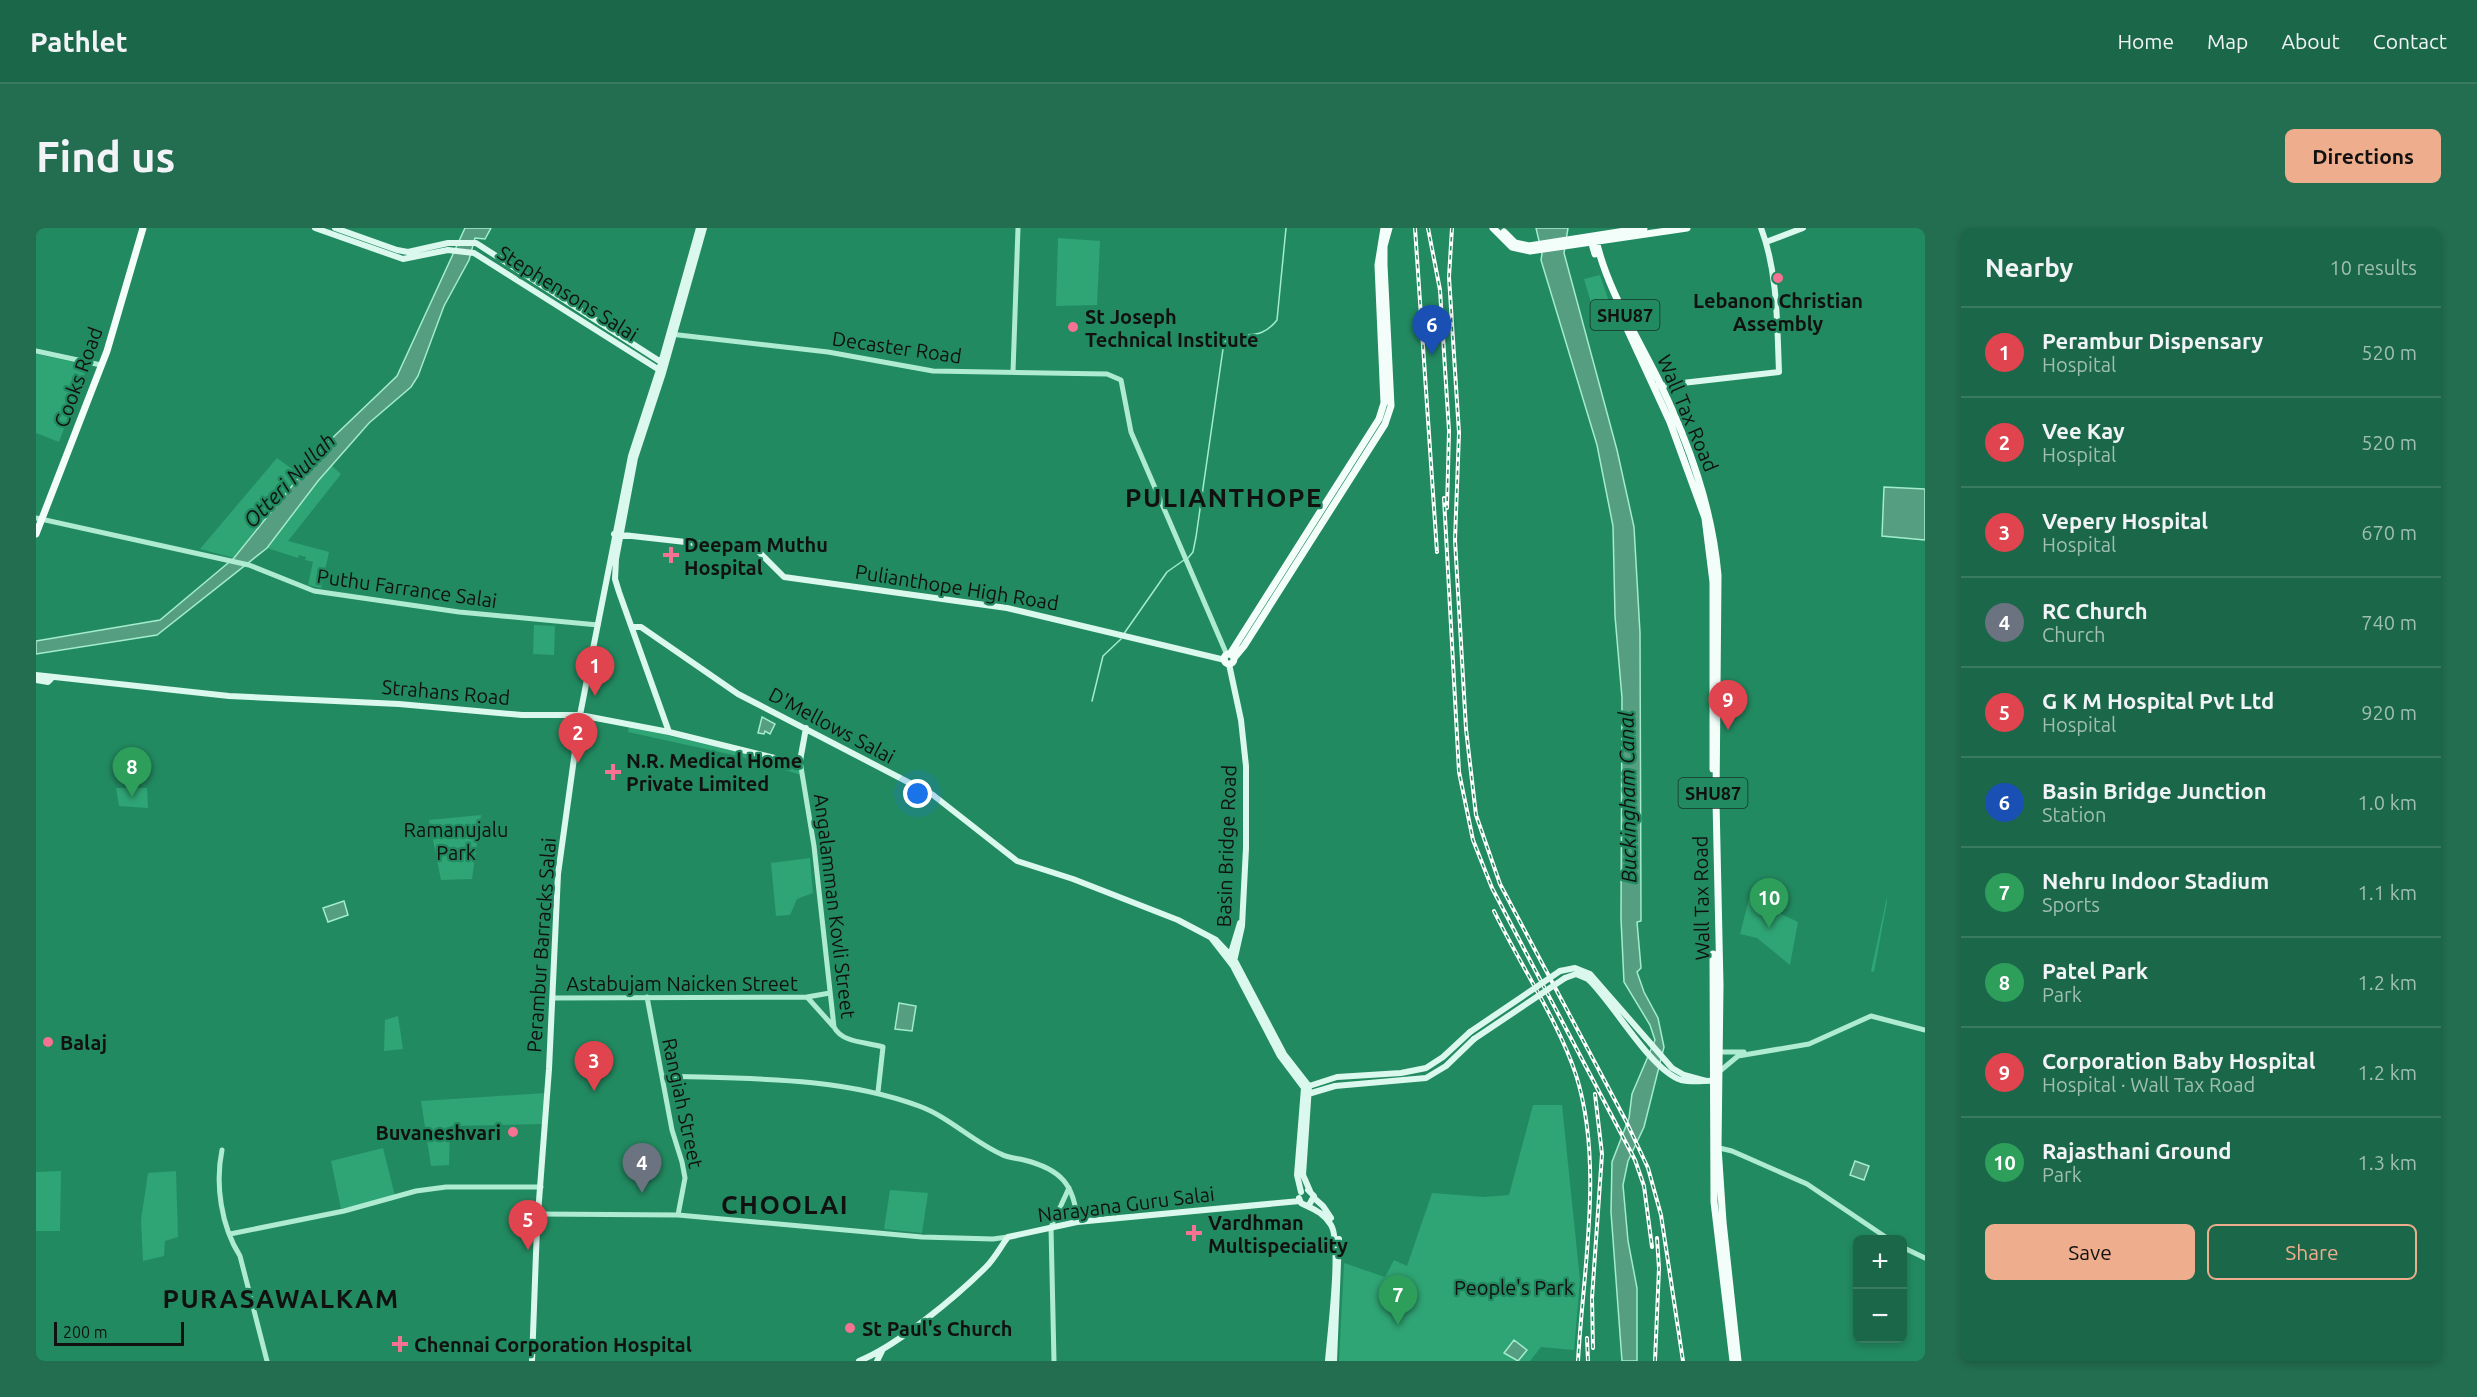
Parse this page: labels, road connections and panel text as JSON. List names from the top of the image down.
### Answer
{
  "streets": {
    "main road": [
      "Stephensons Salai",
      "SHU87",
      "Cooks Road",
      "Wall Tax Road",
      "Pulianthope High Road",
      "Strahans Road",
      "D'Mellows Salai",
      "Basin Bridge Road",
      "Perambur Barracks Salai",
      "Narayana Guru Salai"
    ],
    "street": [
      "Decaster Road",
      "Puthu Farrance Salai",
      "Angalamman Kovli Street",
      "Astabujam Naicken Street",
      "Rangiah Street"
    ]
  },
  "crossings": [
    ["Decaster Road", "Pulianthope High Road"],
    ["Decaster Road", "Basin Bridge Road"],
    ["Cooks Road", "Puthu Farrance Salai"],
    ["Pulianthope High Road", "Basin Bridge Road"],
    ["Pulianthope High Road", "Perambur Barracks Salai"],
    ["Puthu Farrance Salai", "Perambur Barracks Salai"],
    ["Strahans Road", "Angalamman Kovli Street"],
    ["Strahans Road", "Perambur Barracks Salai"],
    ["D'Mellows Salai", "Basin Bridge Road"],
    ["Angalamman Kovli Street", "Astabujam Naicken Street"],
    ["Perambur Barracks Salai", "Astabujam Naicken Street"],
    ["Astabujam Naicken Street", "Rangiah Street"]
  ],
  "districts": ["PULIANTHOPE", "CHOOLAI", "PURASAWALKAM"],
  "water": ["Otteri Nullah", "Buckingham Canal"],
  "parks": ["Ramanujalu Park", "People's Park"],
  "places": {
    "other": [
      "Lebanon Christian Assembly",
      "St Joseph Technical Institute",
      "Balaj",
      "Buvaneshvari",
      "St Paul's Church"
    ],
    "health": [
      "Deepam Muthu Hospital",
      "N.R. Medical Home Private Limited",
      "Vardhman Multispeciality",
      "Chennai Corporation Hospital"
    ]
  },
  "scale_bar": "200 m",
  "page": {
    "header": "Pathlet",
    "nav": [
      "Home",
      "Map",
      "About",
      "Contact"
    ],
    "buttons": [
      "Directions",
      ["Save", "Share"]
    ],
    "title": "Find us",
    "heading": ["Nearby", "10 results"],
    "pins": [
      "6",
      "1",
      "9",
      "2",
      "8",
      "10",
      "3",
      "4",
      "5",
      "7"
    ],
    "list": [
      {
        "mark": "1",
        "name": "Perambur Dispensary",
        "note": "Hospital",
        "value": "520 m"
      },
      {
        "mark": "2",
        "name": "Vee Kay",
        "note": "Hospital",
        "value": "520 m"
      },
      {
        "mark": "3",
        "name": "Vepery Hospital",
        "note": "Hospital",
        "value": "670 m"
      },
      {
        "mark": "4",
        "name": "RC Church",
        "note": "Church",
        "value": "740 m"
      },
      {
        "mark": "5",
        "name": "G K M Hospital Pvt Ltd",
        "note": "Hospital",
        "value": "920 m"
      },
      {
        "mark": "6",
        "name": "Basin Bridge Junction",
        "note": "Station",
        "value": "1.0 km"
      },
      {
        "mark": "7",
        "name": "Nehru Indoor Stadium",
        "note": "Sports",
        "value": "1.1 km"
      },
      {
        "mark": "8",
        "name": "Patel Park",
        "note": "Park",
        "value": "1.2 km"
      },
      {
        "mark": "9",
        "name": "Corporation Baby Hospital",
        "note": "Hospital · Wall Tax Road",
        "value": "1.2 km"
      },
      {
        "mark": "10",
        "name": "Rajasthani Ground",
        "note": "Park",
        "value": "1.3 km"
      }
    ],
    "map_buttons": ["+", "−"],
    "scale": "200 m"
  }
}
